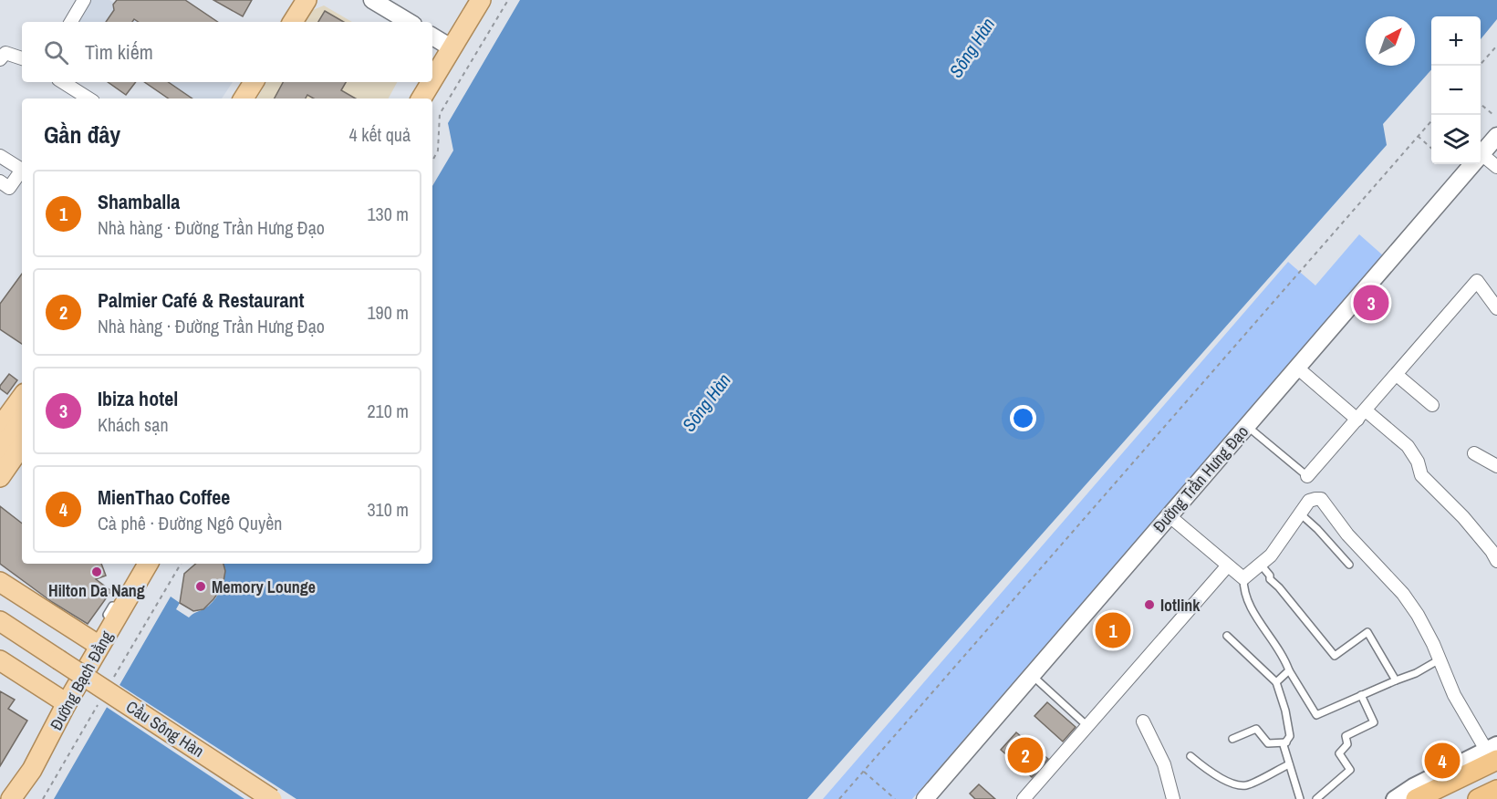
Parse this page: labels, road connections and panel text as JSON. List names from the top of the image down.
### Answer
{
  "streets": {
    "main road": ["Đường Trần Hưng Đạo", "Đường Bạch Đằng", "Cầu Sông Hàn"]
  },
  "water": ["Sông Hàn"],
  "places": ["Hilton Da Nang", "Memory Lounge", "Iotlink"],
  "north": "top right",
  "page": {
    "map_buttons": ["+", "−"],
    "search": "Tìm kiếm",
    "heading": ["Gần đây", "4 kết quả"],
    "list": [
      {
        "mark": "1",
        "name": "Shamballa",
        "note": "Nhà hàng · Đường Trần Hưng Đạo",
        "value": "130 m"
      },
      {
        "mark": "2",
        "name": "Palmier Café & Restaurant",
        "note": "Nhà hàng · Đường Trần Hưng Đạo",
        "value": "190 m"
      },
      {
        "mark": "3",
        "name": "Ibiza hotel",
        "note": "Khách sạn",
        "value": "210 m"
      },
      {
        "mark": "4",
        "name": "MienThao Coffee",
        "note": "Cà phê · Đường Ngô Quyền",
        "value": "310 m"
      }
    ],
    "pins": [
      "3",
      "1",
      "2",
      "4"
    ]
  }
}
